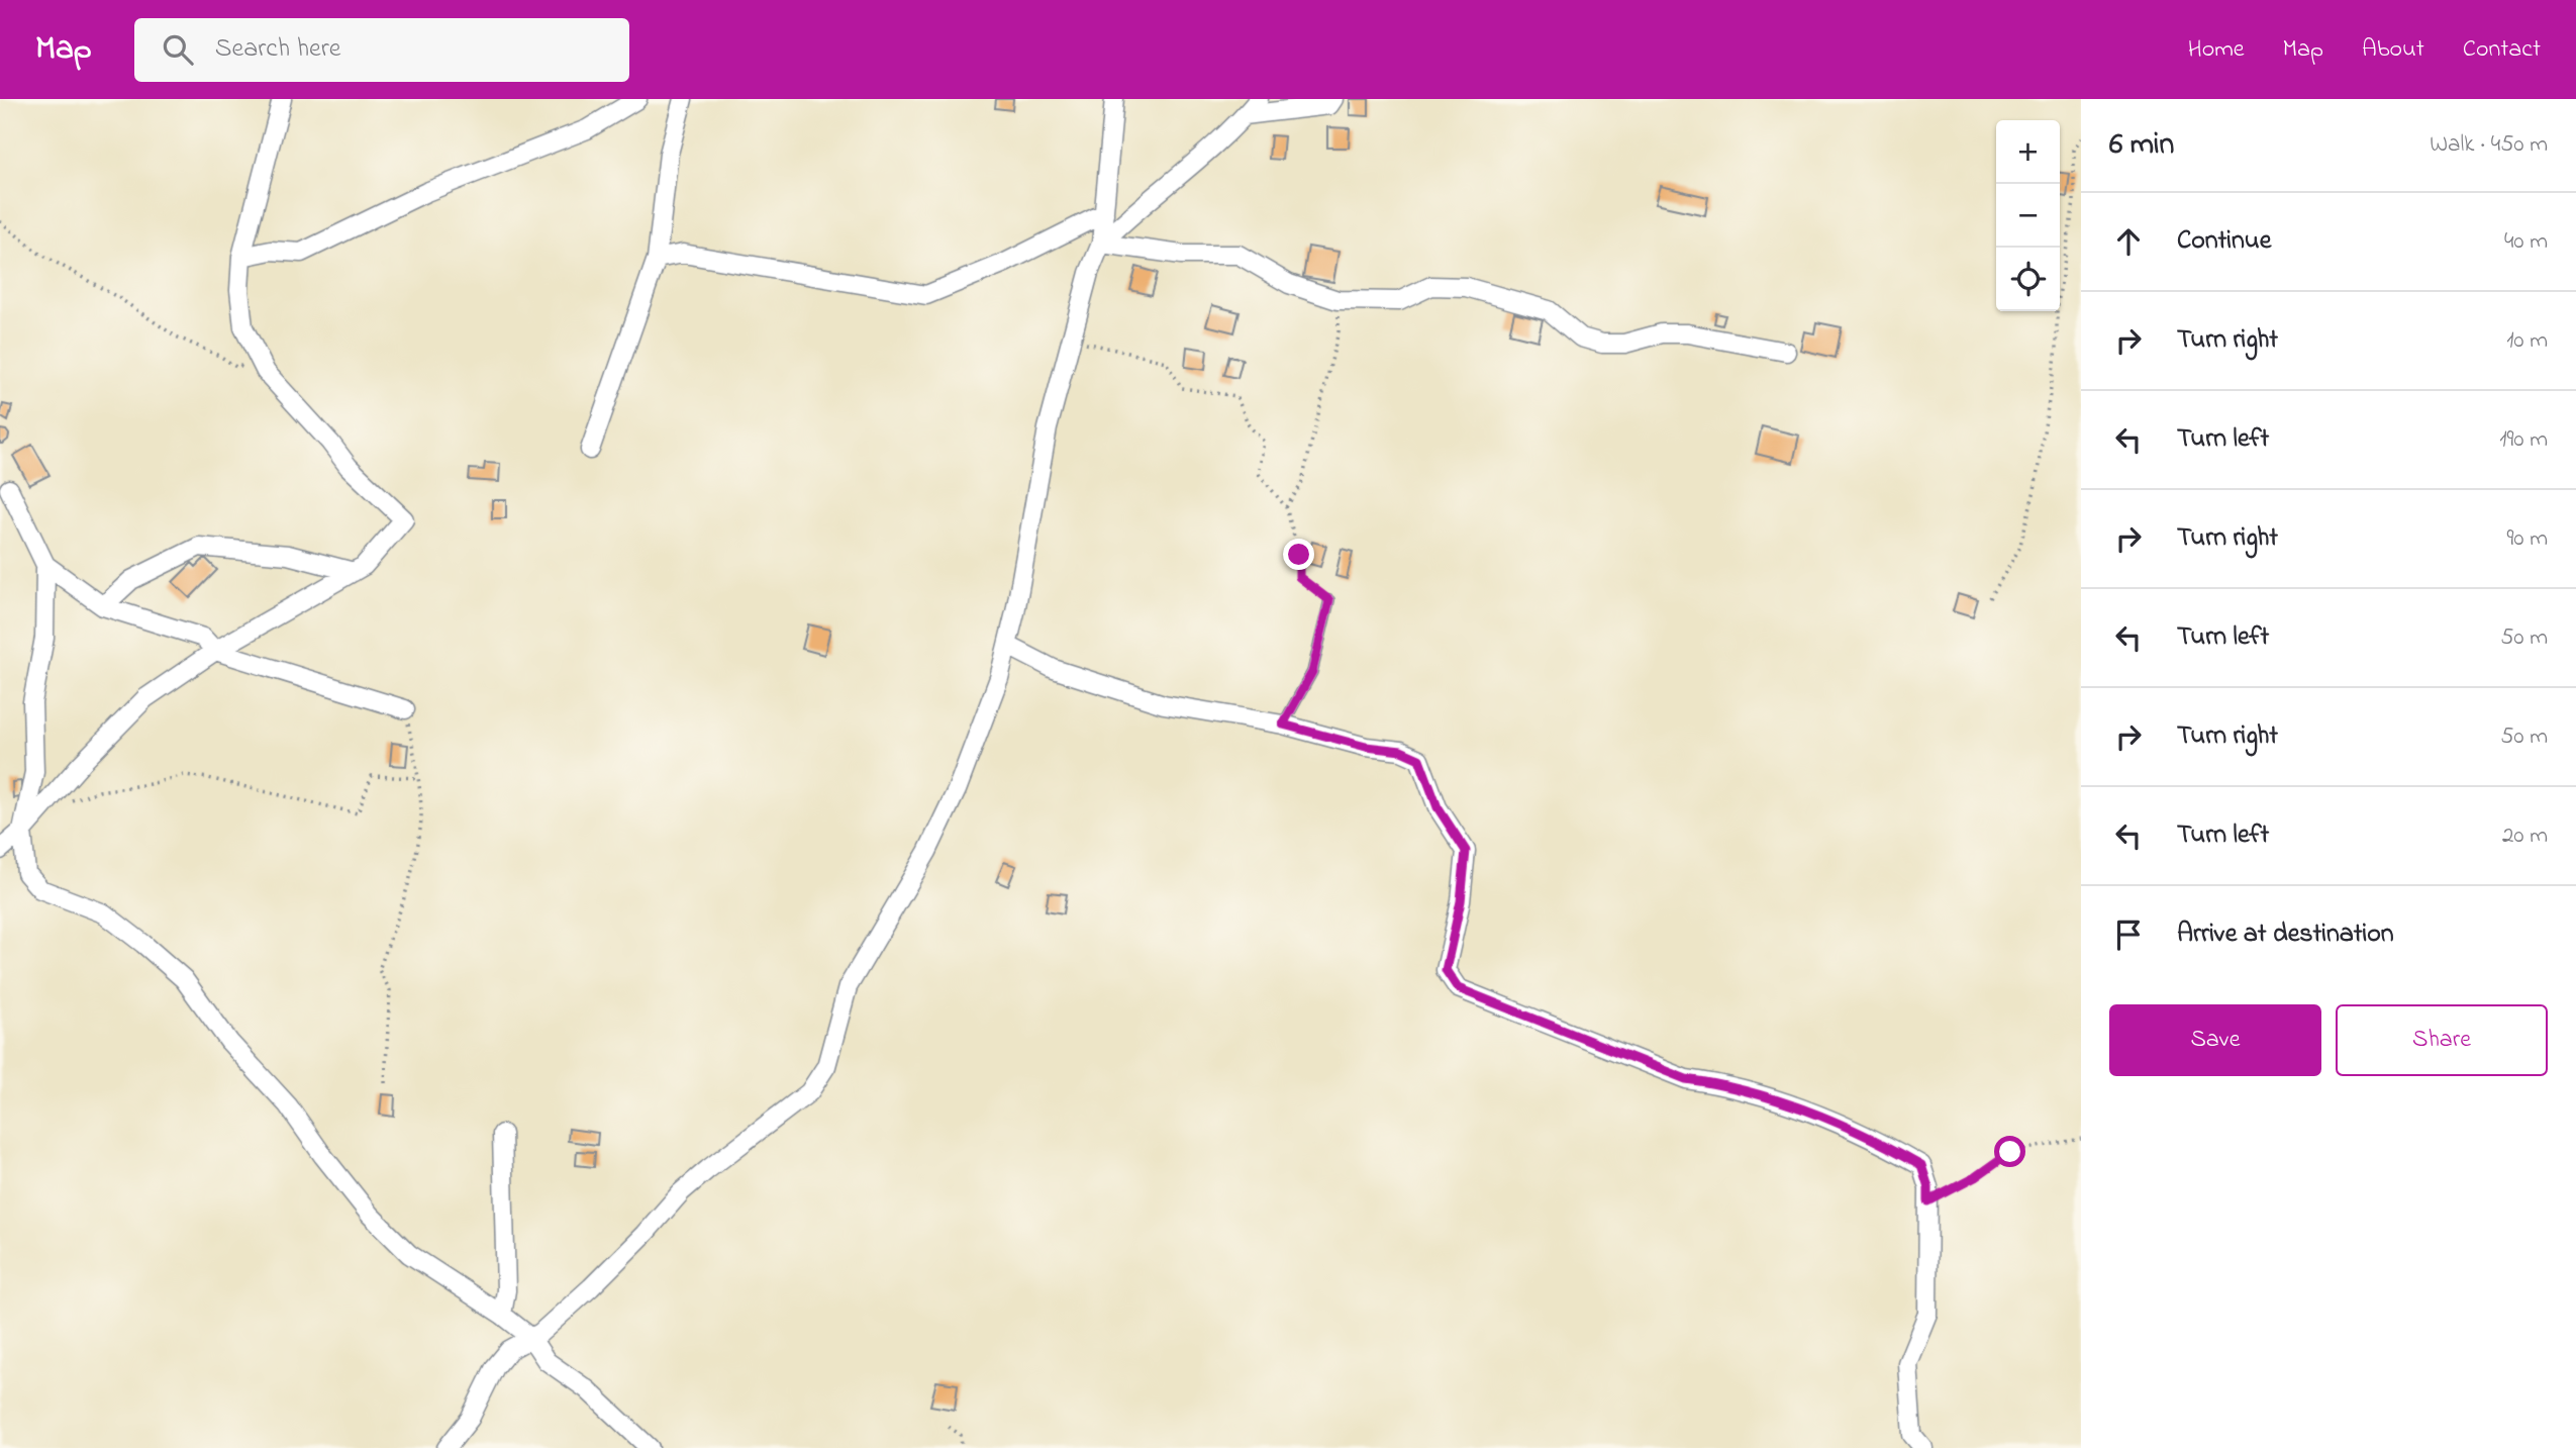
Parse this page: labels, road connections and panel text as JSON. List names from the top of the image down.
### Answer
{
  "page": {
    "header": "Map",
    "search": "Search here",
    "nav": [
      "Home",
      "Map",
      "About",
      "Contact"
    ],
    "heading": ["6 min", "Walk · 450 m"],
    "map_buttons": ["+", "−"],
    "list": [
      ["Continue", "40 m"],
      ["Turn right", "10 m"],
      ["Turn left", "190 m"],
      ["Turn right", "90 m"],
      ["Turn left", "50 m"],
      ["Turn right", "50 m"],
      ["Turn left", "20 m"],
      "Arrive at destination"
    ],
    "buttons": ["Save", "Share"]
  }
}
